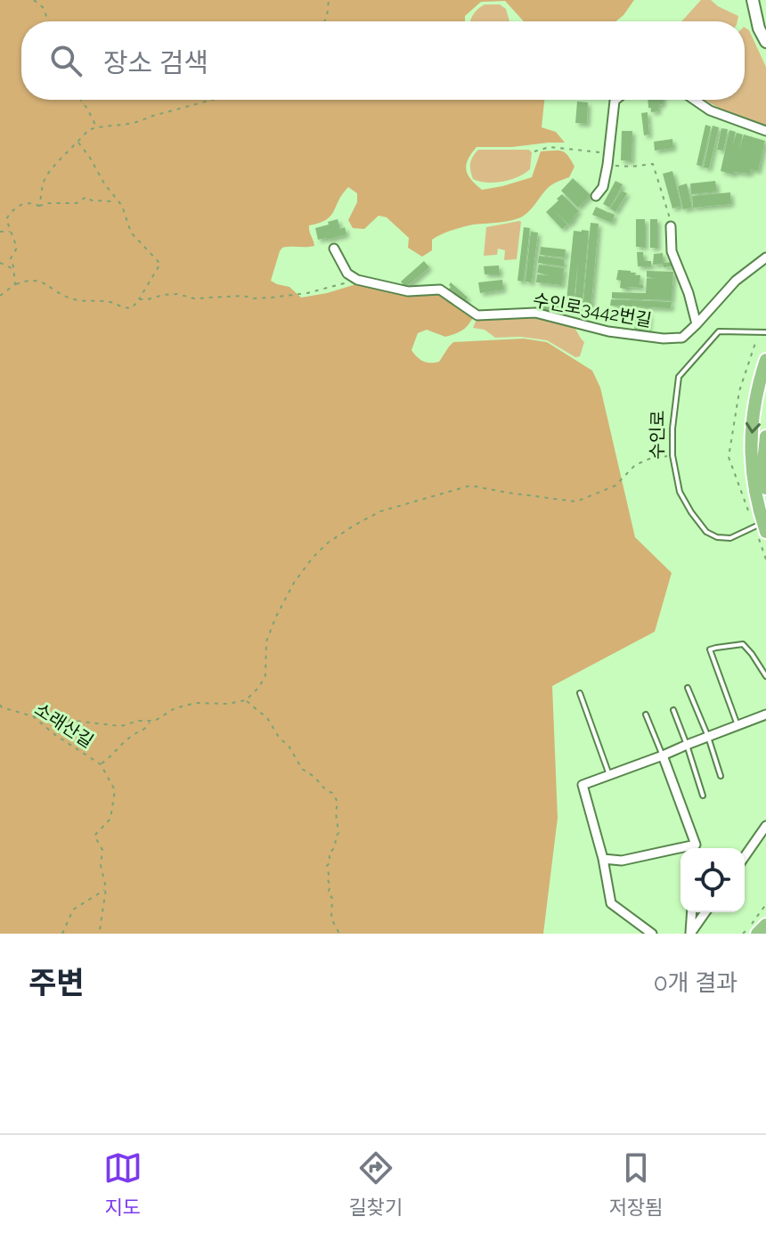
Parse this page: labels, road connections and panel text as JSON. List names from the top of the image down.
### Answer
{
  "streets": {
    "main road": ["수인로"],
    "street": ["수인로3442번길"],
    "path": ["소래산길"]
  },
  "page": {
    "search": "장소 검색",
    "heading": ["주변", "0개 결과"],
    "nav": ["지도", "길찾기", "저장됨"]
  }
}
